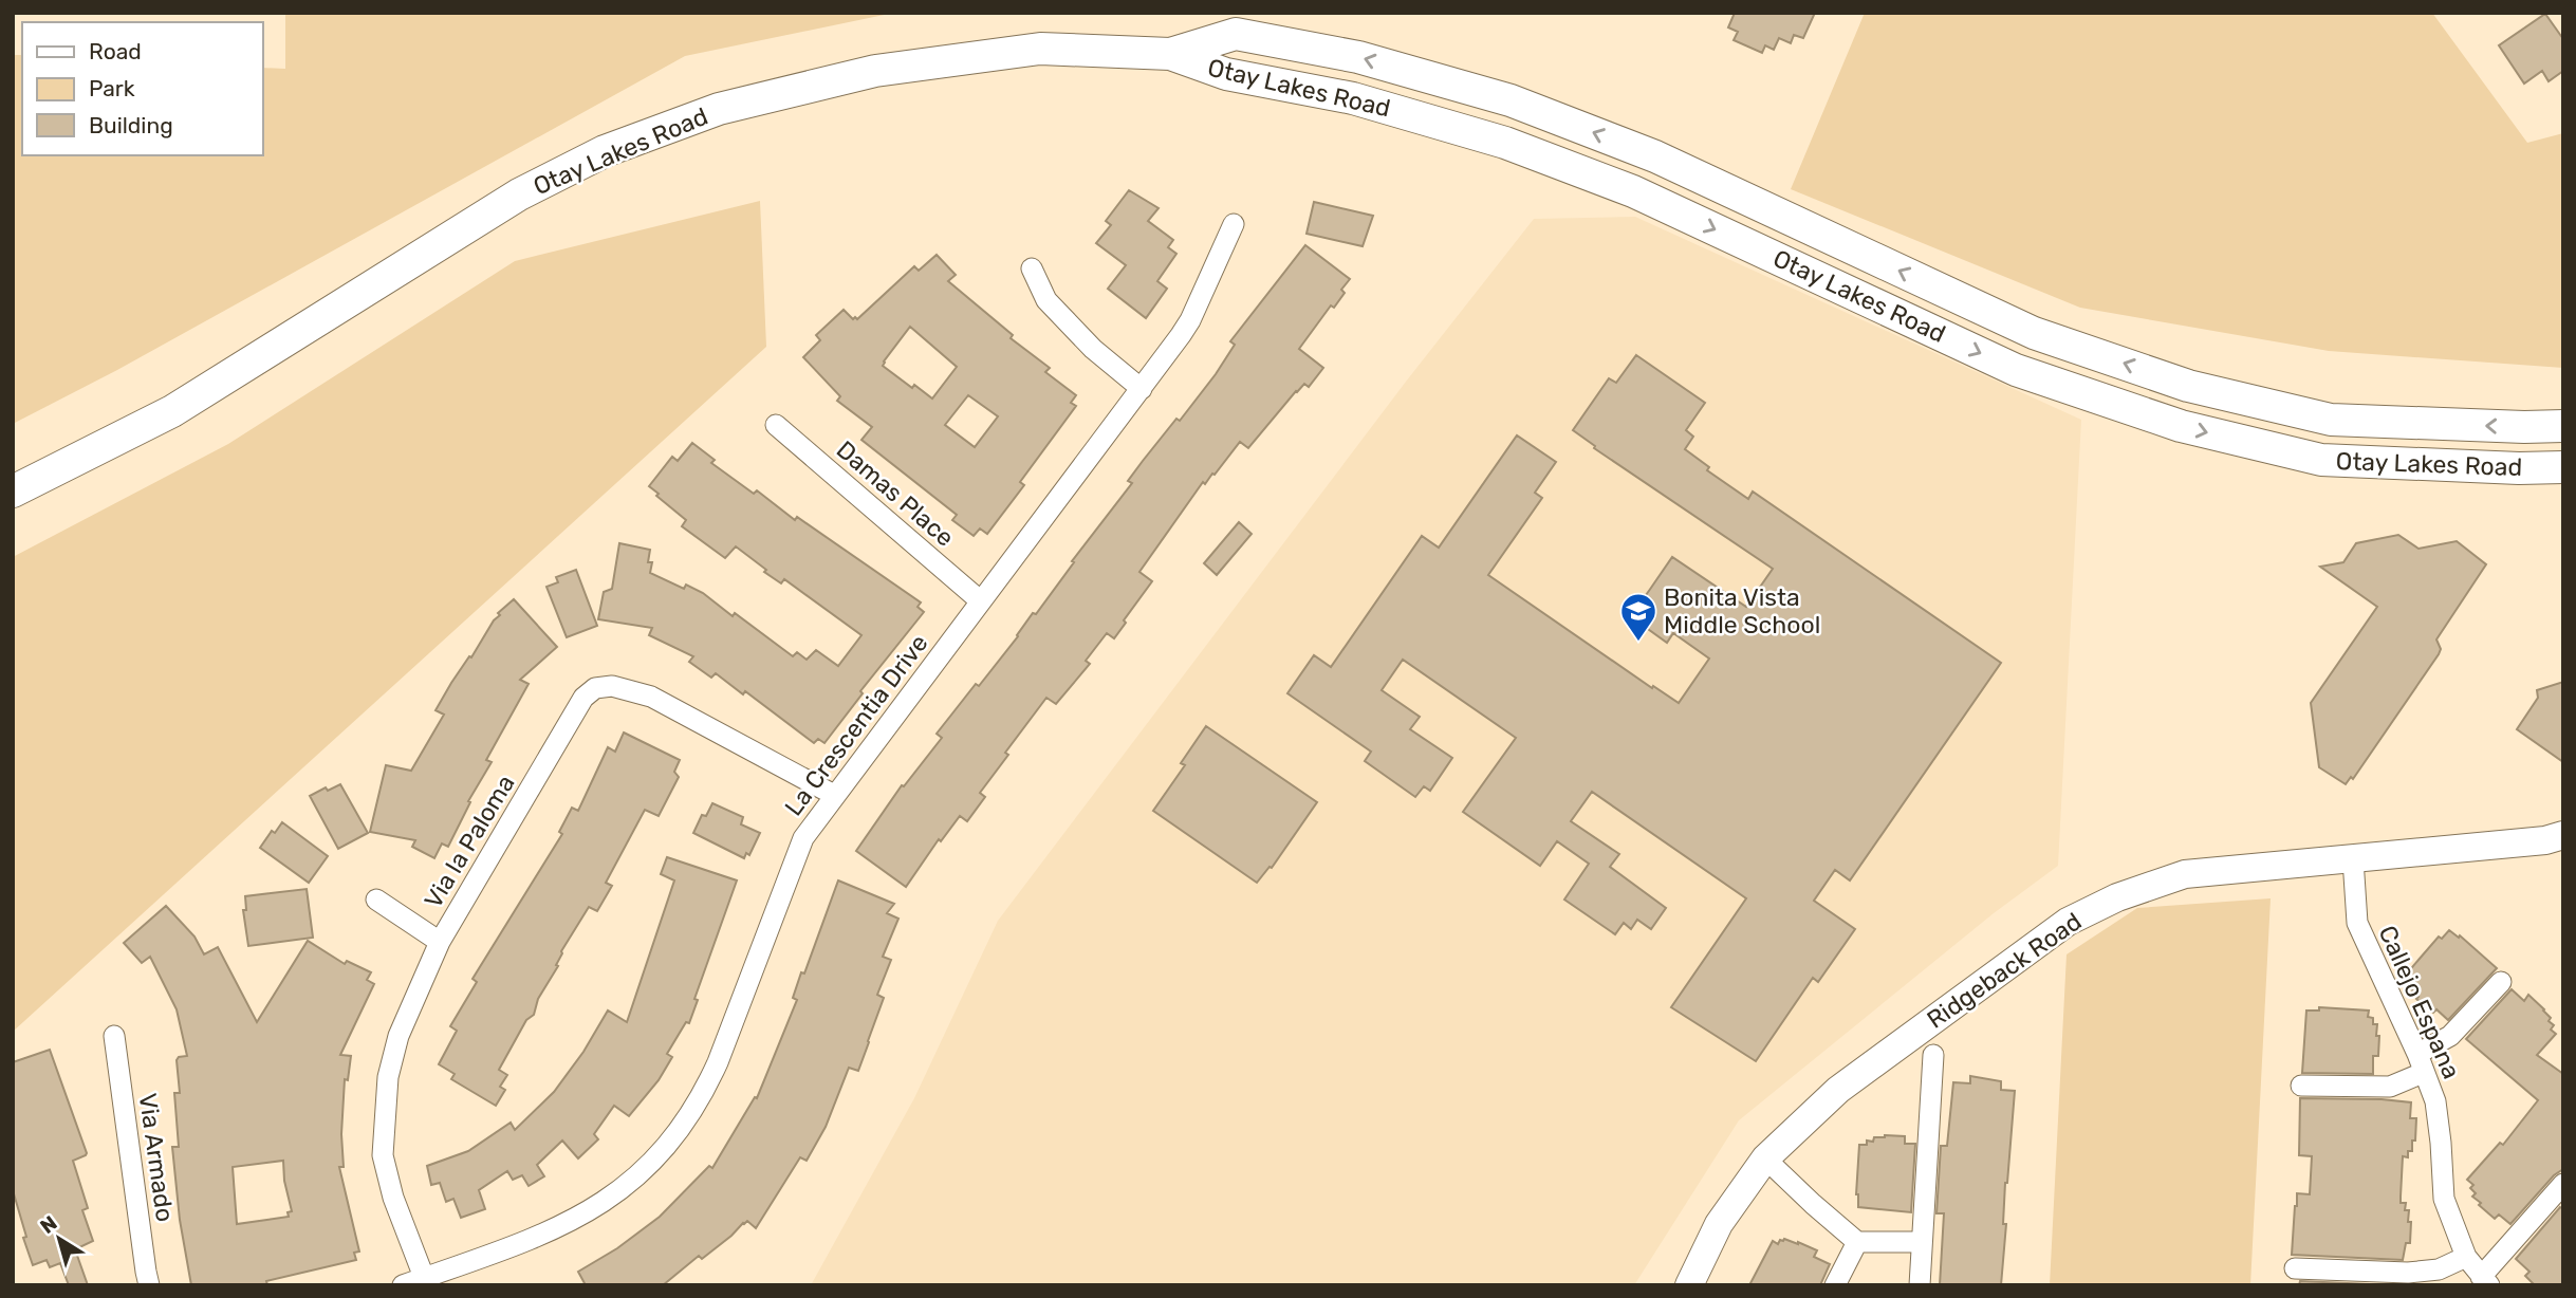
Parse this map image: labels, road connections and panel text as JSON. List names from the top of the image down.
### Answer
{
  "streets": {
    "main road": ["Otay Lakes Road"],
    "street": [
      "Damas Place",
      "La Crescentia Drive",
      "Via la Paloma",
      "Ridgeback Road",
      "Callejo Espana",
      "Via Armado"
    ]
  },
  "crossings": [
    ["Damas Place", "La Crescentia Drive"],
    ["La Crescentia Drive", "Via la Paloma"],
    ["Ridgeback Road", "Callejo Espana"]
  ],
  "places": {
    "school or university": ["Bonita Vista Middle School"]
  },
  "legend": ["Road", "Park", "Building"],
  "north": "top left"
}
